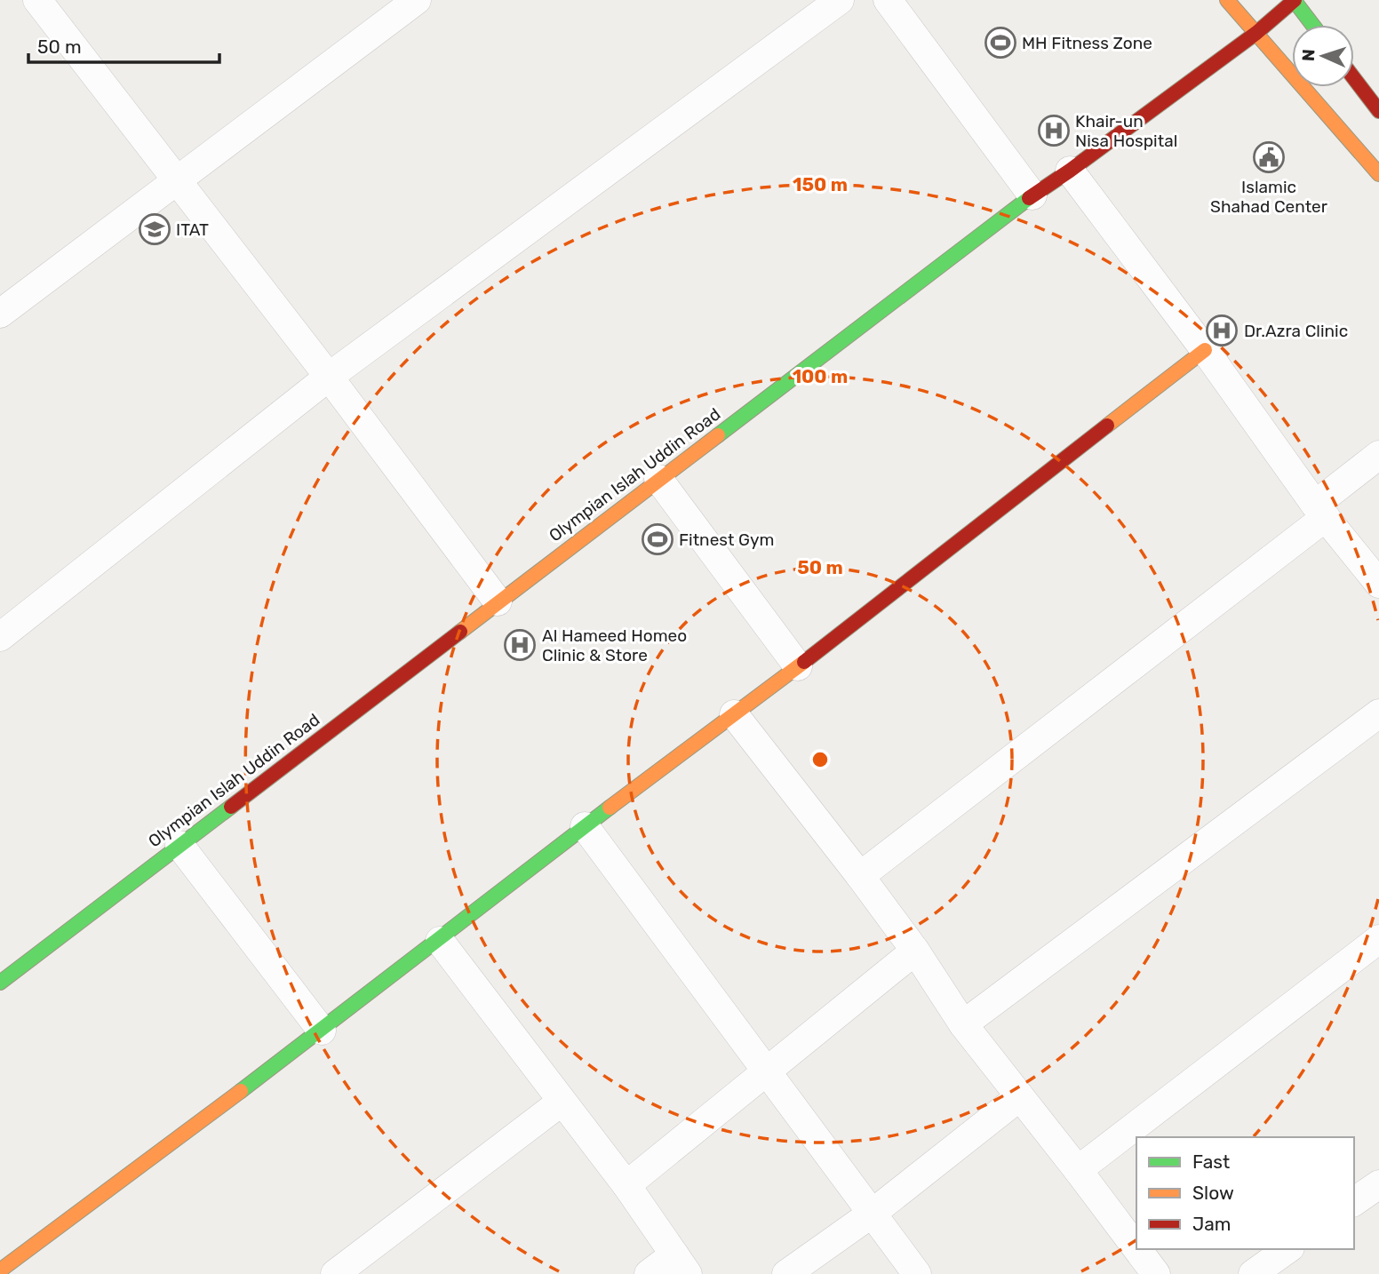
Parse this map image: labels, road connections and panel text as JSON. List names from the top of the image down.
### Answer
{
  "streets": {
    "street": ["Olympian Islah Uddin Road"]
  },
  "places": {
    "sports": ["MH Fitness Zone", "Fitnest Gym"],
    "hospital": ["Khair-un Nisa Hospital", "Dr.Azra Clinic", "Al Hameed Homeo Clinic & Store"],
    "public building": ["Islamic Shahad Center"],
    "school or university": ["ITAT"]
  },
  "legend": ["Fast", "Slow", "Jam"],
  "scale_bar": "50 m",
  "north": "left",
  "rings": ["150 m", "100 m", "50 m"]
}
